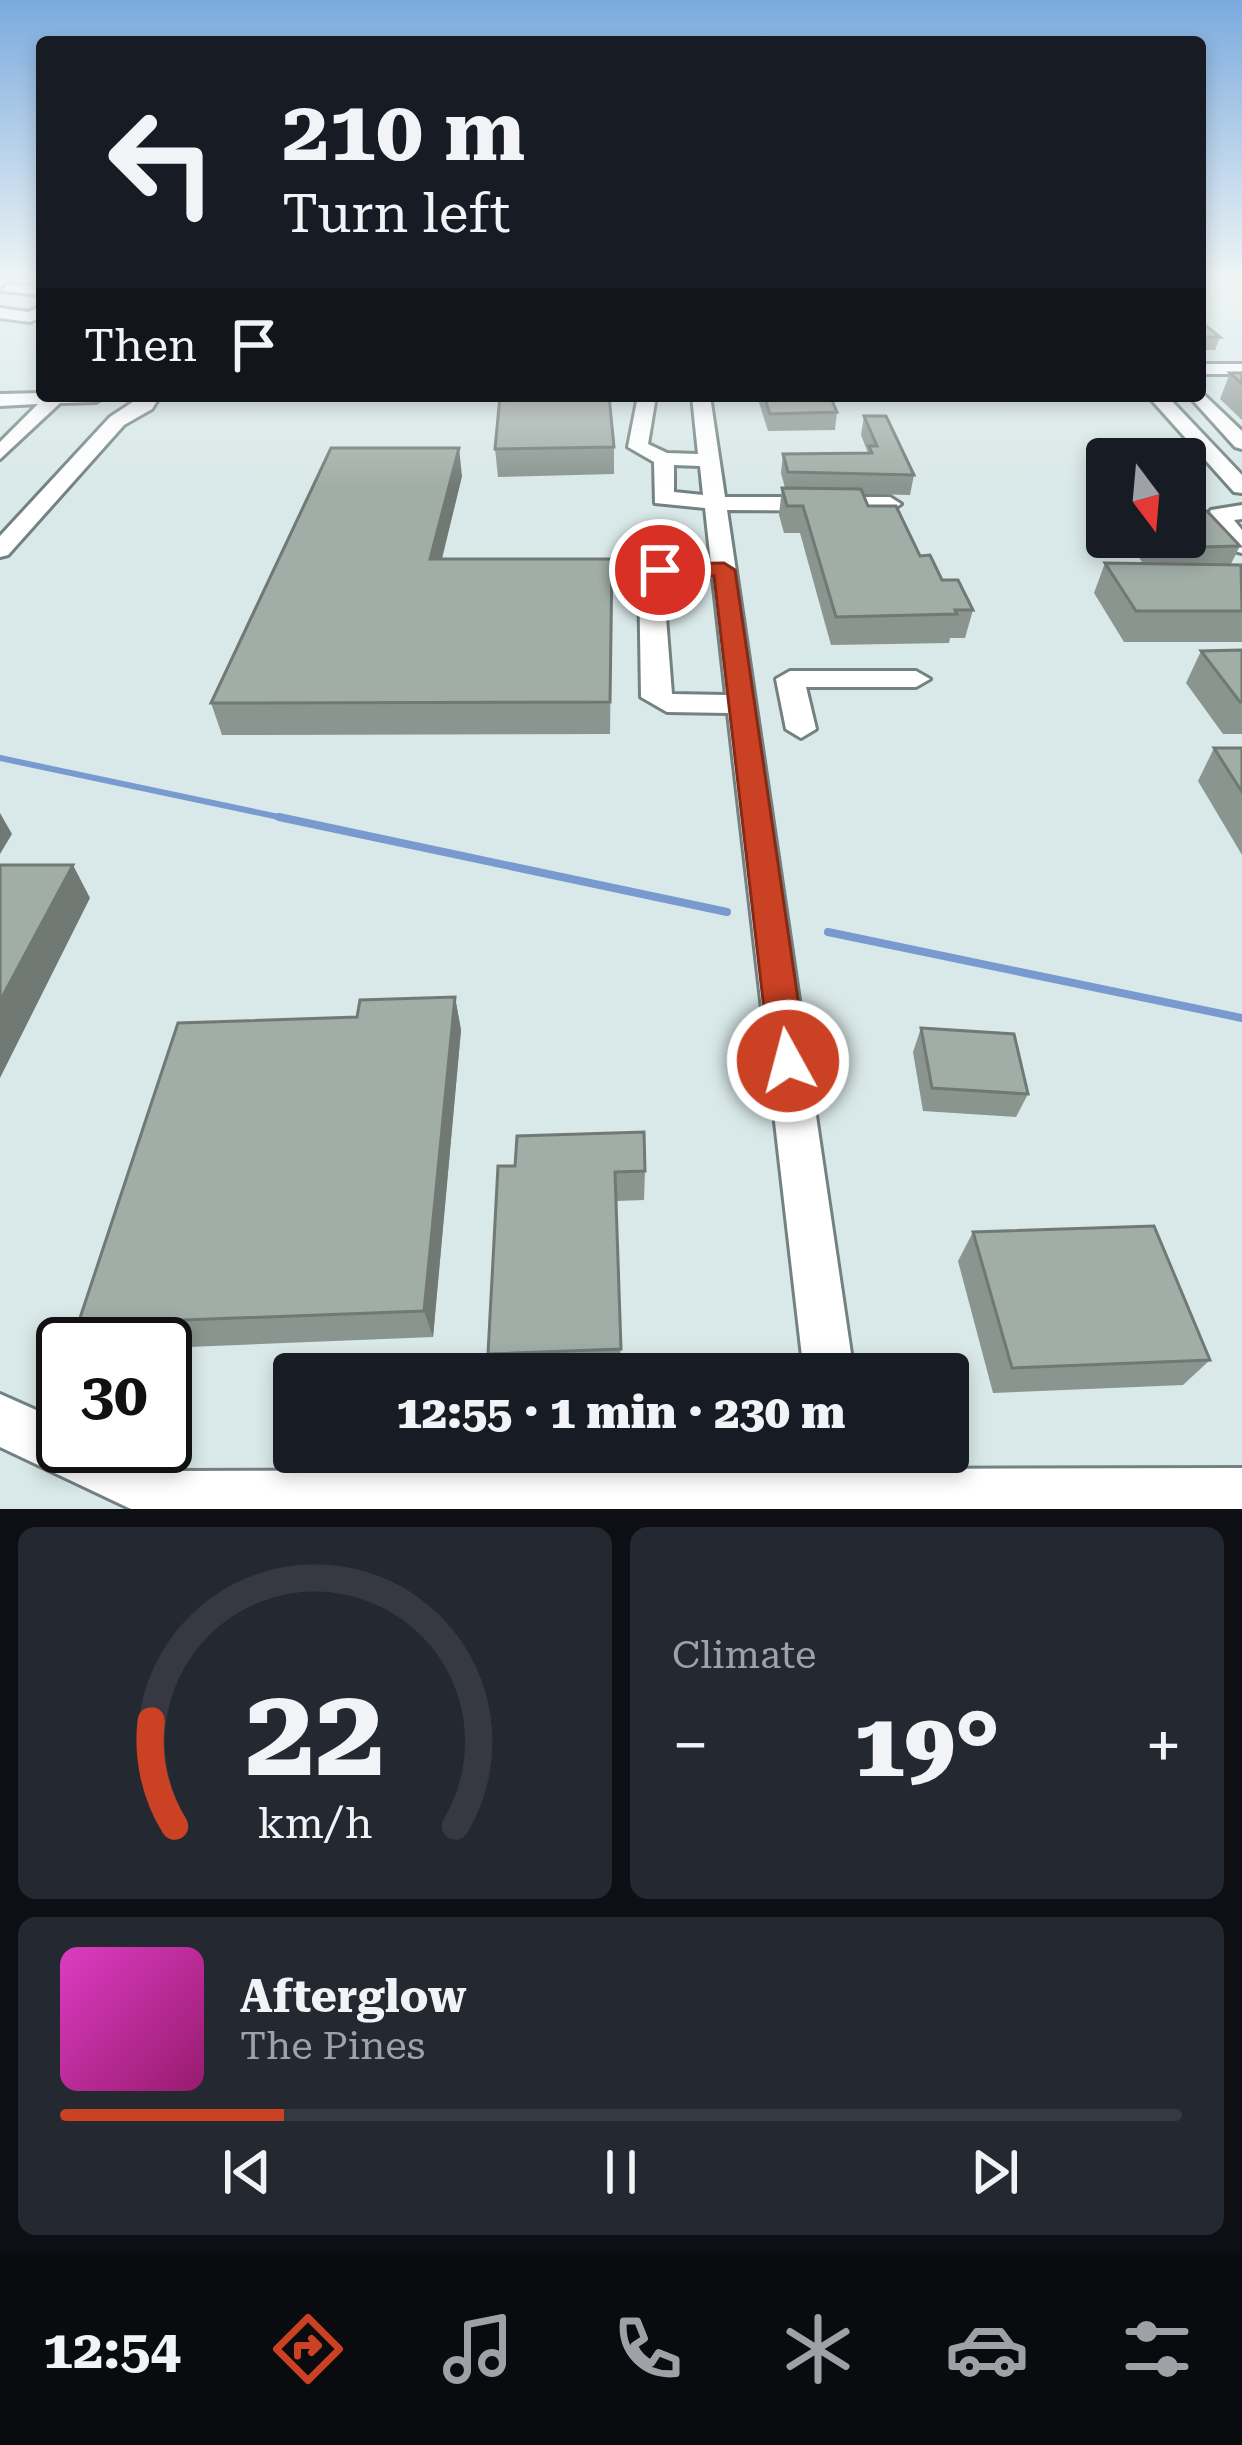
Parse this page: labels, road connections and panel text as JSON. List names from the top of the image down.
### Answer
{
  "north": "bottom",
  "page": {
    "turn": ["210 m", "Turn left"],
    "then": "Then",
    "limit": "30",
    "trip": "12:55 · 1 min · 230 m",
    "tile": "Climate",
    "heat": ["−", "19°", "+"],
    "song": ["Afterglow", "The Pines"],
    "tabs": "12:54",
    "gauge": ["22", "km/h"]
  }
}
